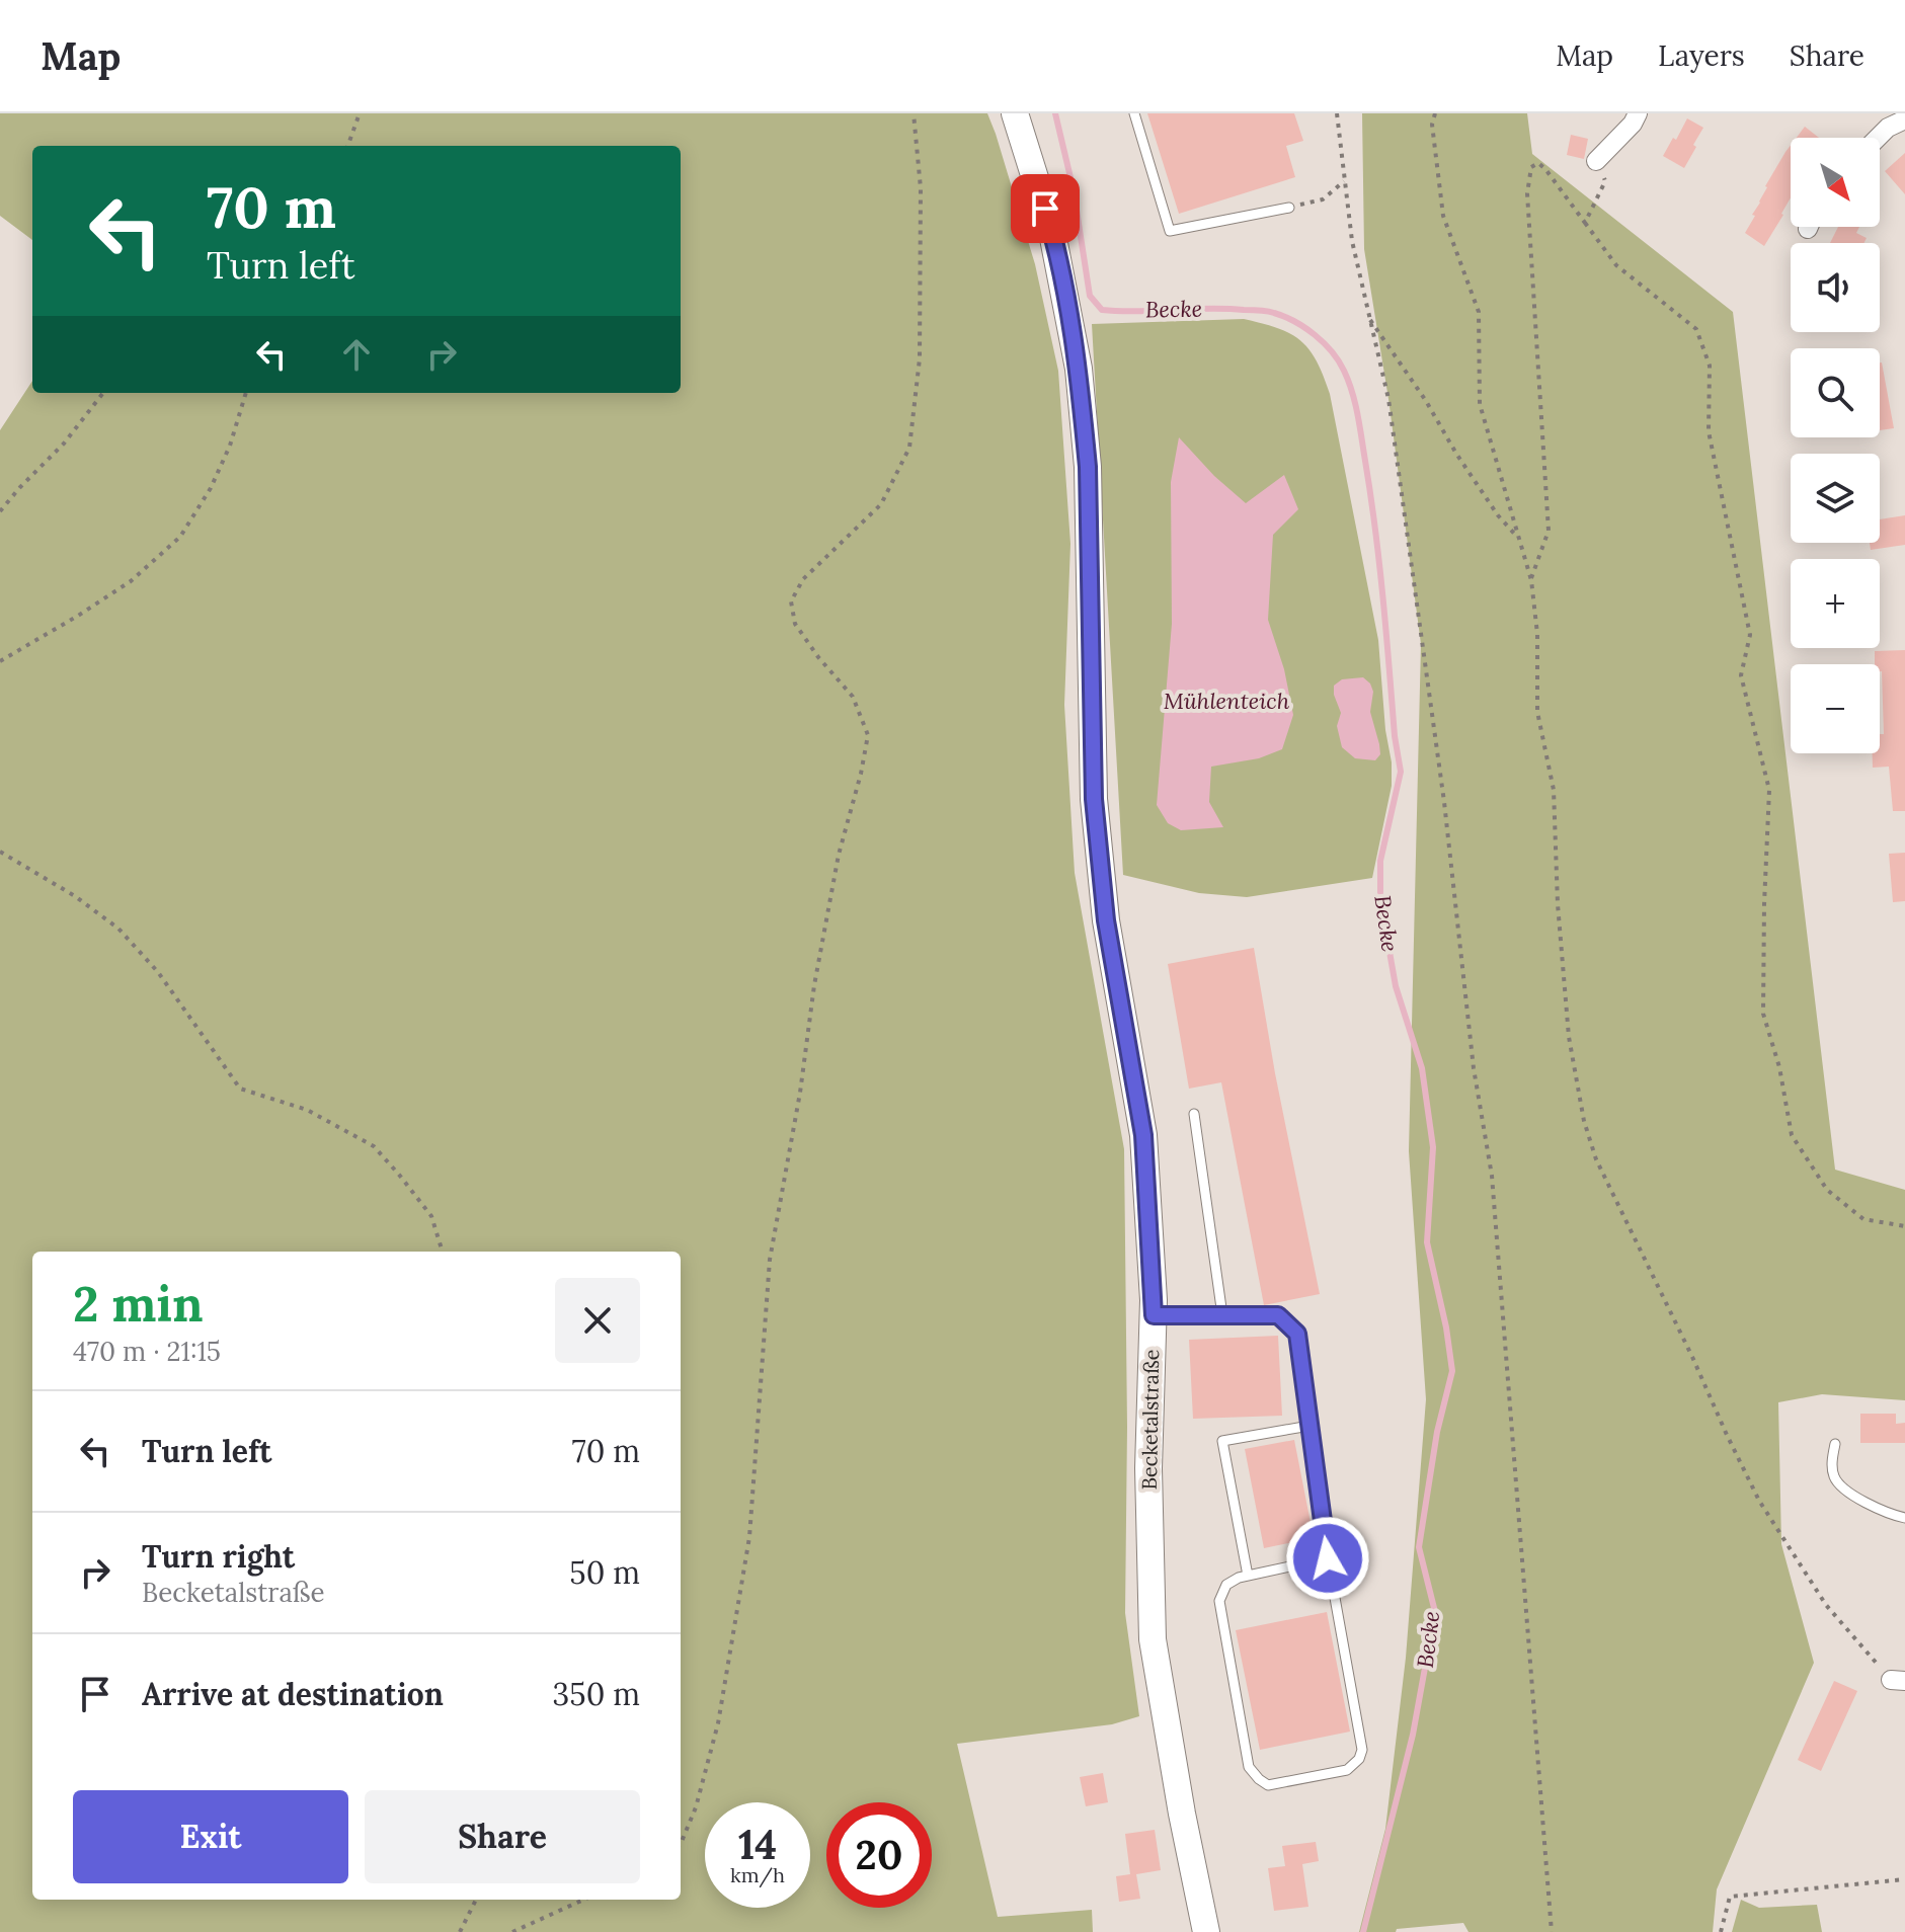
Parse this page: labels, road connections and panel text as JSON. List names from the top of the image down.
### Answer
{
  "streets": {
    "main road": ["Becketalstraße"]
  },
  "water": ["Becke", "Mühlenteich"],
  "north": "bottom right",
  "page": {
    "header": "Map",
    "nav": ["Map", "Layers", "Share"],
    "map_buttons": ["+", "−"],
    "turn": ["70 m", "Turn left"],
    "heading": ["2 min", "470 m · 21:15"],
    "list": [
      {
        "name": "Turn left",
        "value": "70 m"
      },
      {
        "name": "Turn right",
        "note": "Becketalstraße",
        "value": "50 m"
      },
      {
        "name": "Arrive at destination",
        "value": "350 m"
      }
    ],
    "buttons": ["Exit", "Share"],
    "speed": "14 km/h",
    "limit": "20"
  }
}
